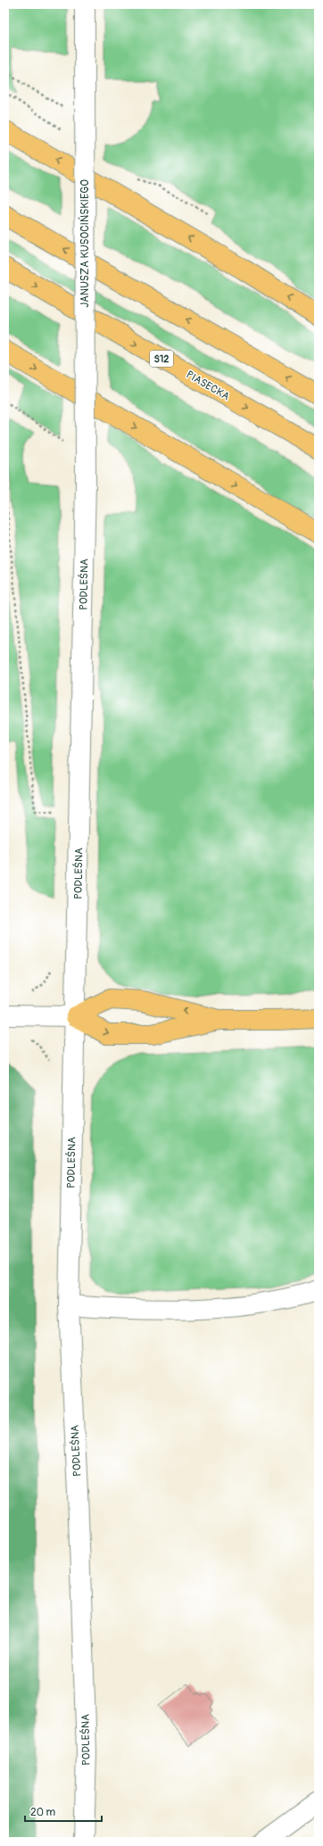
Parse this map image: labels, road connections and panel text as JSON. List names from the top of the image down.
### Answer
{
  "streets": {
    "highway": ["S12", "PIASECKA"],
    "street": ["JANUSZA KUSOCIŃSKIEGO", "PODLEŚNA"]
  },
  "crossings": [
    ["JANUSZA KUSOCIŃSKIEGO", "PODLEŚNA"]
  ],
  "scale_bar": "20 m"
}
